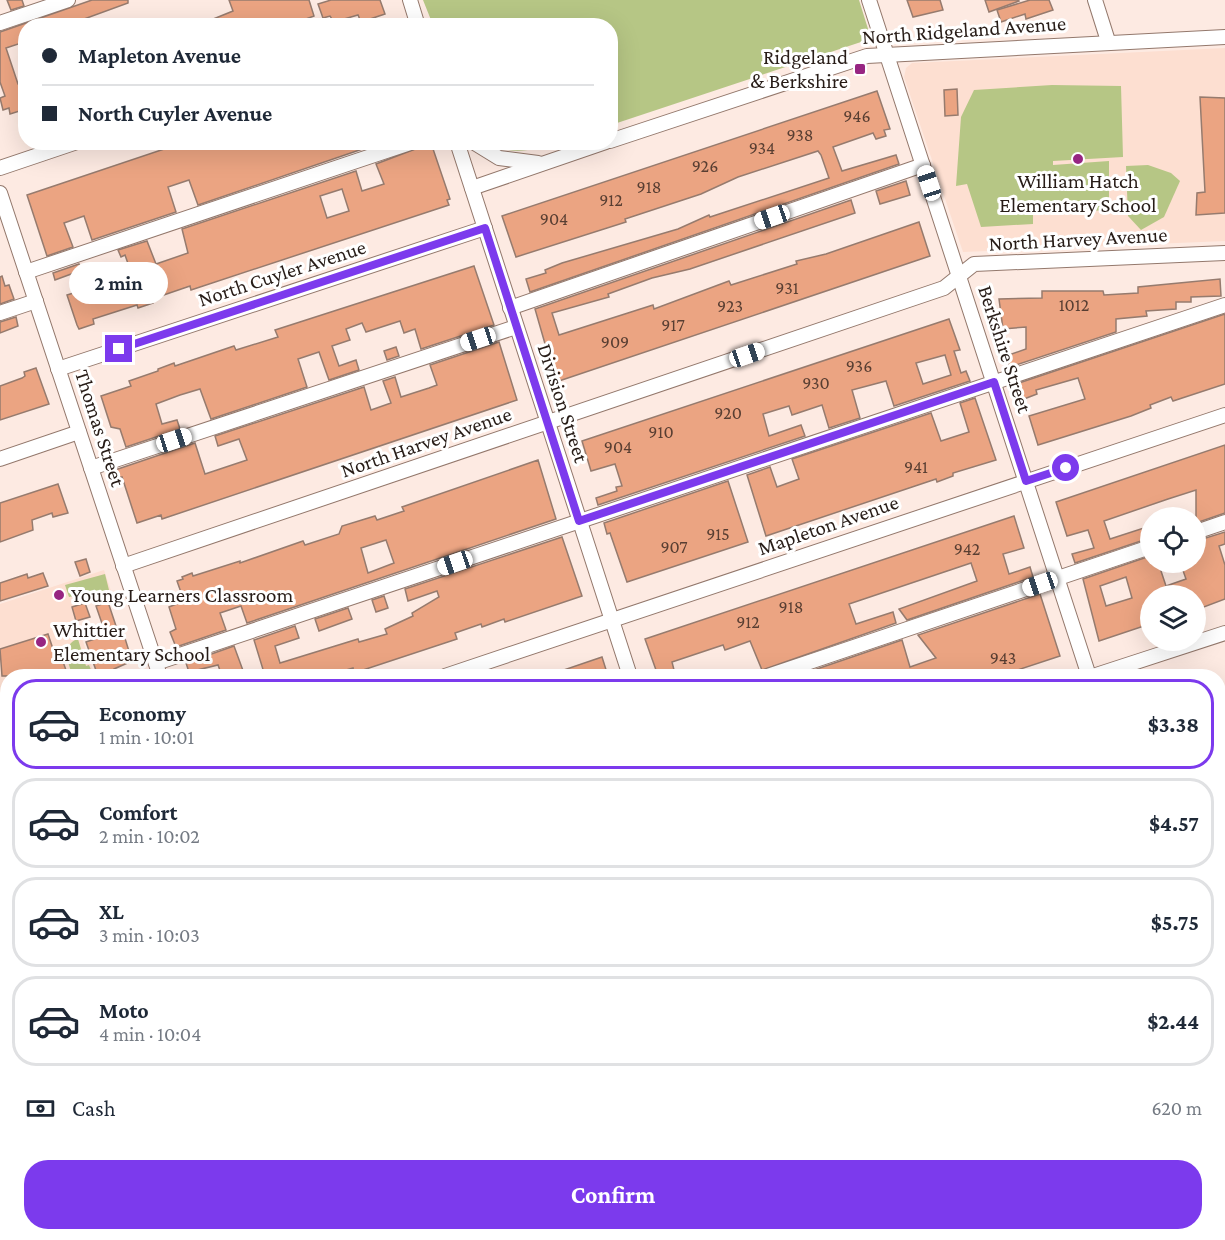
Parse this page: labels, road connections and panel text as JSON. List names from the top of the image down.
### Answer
{
  "streets": {
    "street": [
      "North Ridgeland Avenue",
      "North Harvey Avenue",
      "North Cuyler Avenue",
      "Berkshire Street",
      "Division Street",
      "Thomas Street",
      "Mapleton Avenue"
    ]
  },
  "crossings": [
    ["North Ridgeland Avenue", "Berkshire Street"],
    ["North Harvey Avenue", "Berkshire Street"],
    ["North Harvey Avenue", "Division Street"],
    ["North Harvey Avenue", "Thomas Street"],
    ["North Cuyler Avenue", "Division Street"],
    ["North Cuyler Avenue", "Thomas Street"],
    ["Berkshire Street", "Mapleton Avenue"],
    ["Division Street", "Mapleton Avenue"]
  ],
  "places": {
    "transit": ["Ridgeland & Berkshire"],
    "other": ["William Hatch Elementary School", "Young Learners Classroom", "Whittier Elementary School"]
  },
  "house_numbers": [
    "946",
    "938",
    "934",
    "926",
    "918",
    "912",
    "904",
    "931",
    "1012",
    "923",
    "917",
    "909",
    "936",
    "930",
    "920",
    "910",
    "904",
    "941",
    "915",
    "907",
    "942",
    "918",
    "912",
    "943"
  ],
  "page": {
    "banner": ["Mapleton Avenue", "North Cuyler Avenue"],
    "bubble": "2 min",
    "list": [
      {
        "name": "Economy",
        "note": "1 min · 10:01",
        "value": "$3.38"
      },
      {
        "name": "Comfort",
        "note": "2 min · 10:02",
        "value": "$4.57"
      },
      {
        "name": "XL",
        "note": "3 min · 10:03",
        "value": "$5.75"
      },
      {
        "name": "Moto",
        "note": "4 min · 10:04",
        "value": "$2.44"
      }
    ],
    "pay": ["Cash", "620 m"],
    "buttons": "Confirm"
  }
}
